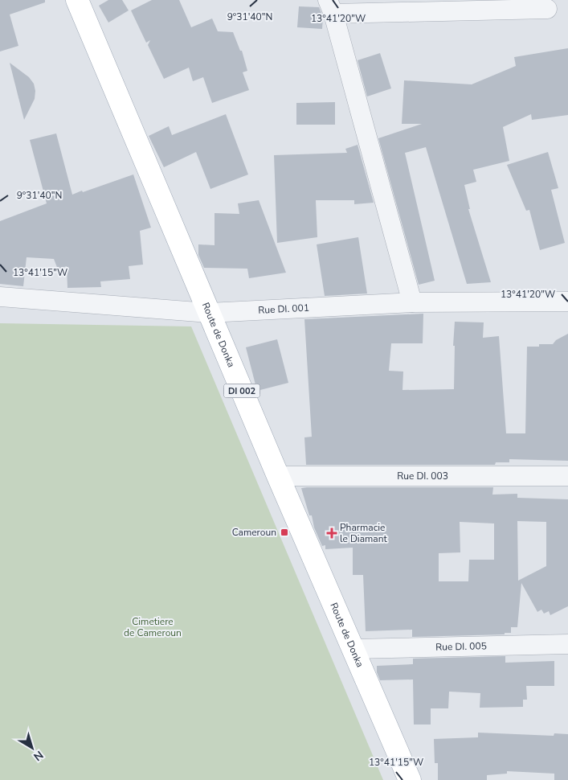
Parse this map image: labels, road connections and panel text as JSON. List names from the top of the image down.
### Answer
{
  "streets": {
    "main road": ["Route de Donka", "DI 002"],
    "street": ["Rue DI. 001", "Rue DI. 003", "Rue DI. 005"]
  },
  "crossings": [
    ["Rue DI. 001", "Route de Donka"],
    ["Route de Donka", "Rue DI. 003"],
    ["Route de Donka", "Rue DI. 005"]
  ],
  "parks": ["Cimetiere de Cameroun"],
  "places": {
    "transit": ["Cameroun"],
    "health": ["Pharmacie le Diamant"]
  },
  "north": "bottom right",
  "coordinates": ["9°31'40\"N", "13°41'20\"W", "13°41'15\"W"]
}
